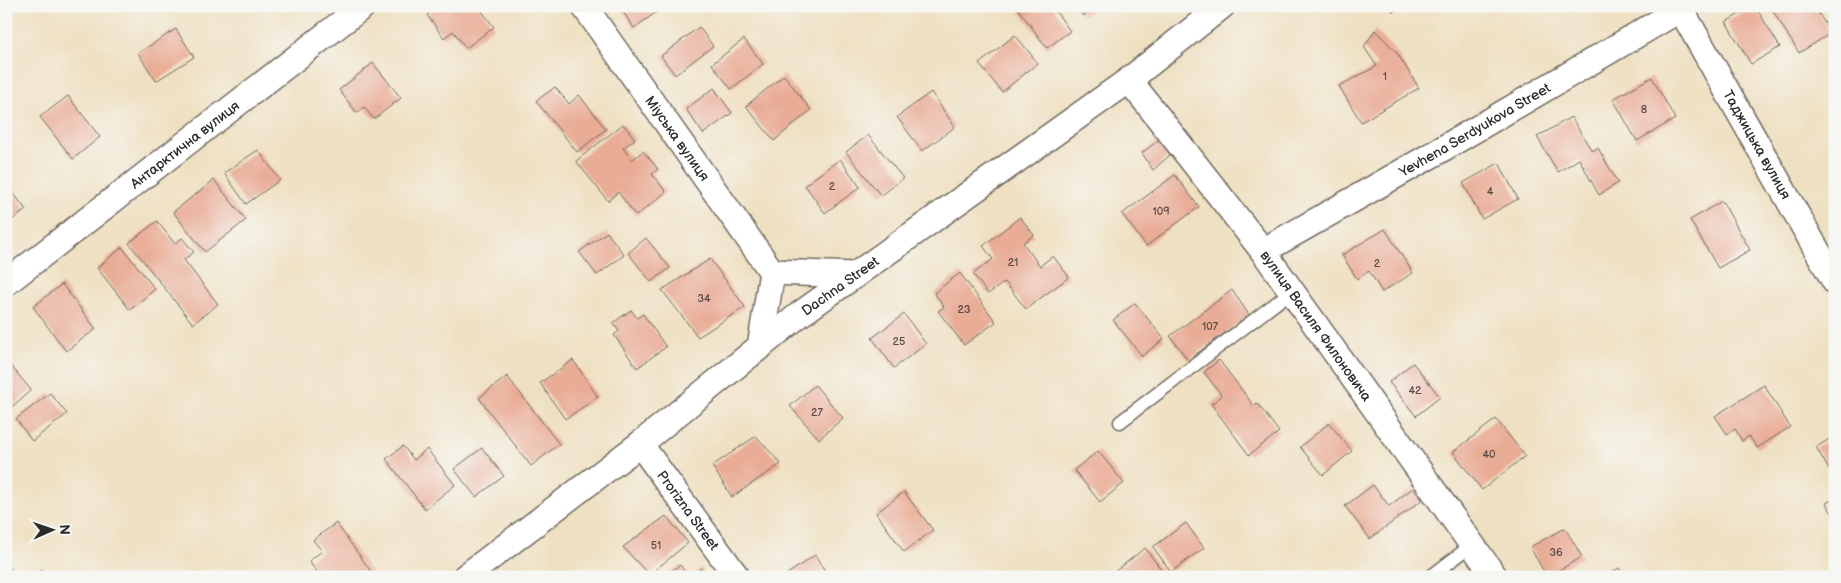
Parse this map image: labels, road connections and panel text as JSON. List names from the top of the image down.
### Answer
{
  "streets": {
    "street": [
      "Yevhena Serdyukova Street",
      "Міуська вулиця",
      "Таджицька вулиця",
      "Антарктична вулиця",
      "Dachna Street",
      "вулиця Василя Филоновича",
      "Prorizna Street"
    ]
  },
  "crossings": [
    ["Yevhena Serdyukova Street", "Таджицька вулиця"],
    ["Yevhena Serdyukova Street", "вулиця Василя Филоновича"],
    ["Dachna Street", "вулиця Василя Филоновича"],
    ["Dachna Street", "Prorizna Street"]
  ],
  "house_numbers": [
    "1",
    "8",
    "2",
    "4",
    "109",
    "21",
    "2",
    "34",
    "23",
    "107",
    "25",
    "42",
    "27",
    "40",
    "51",
    "36"
  ],
  "north": "right"
}
